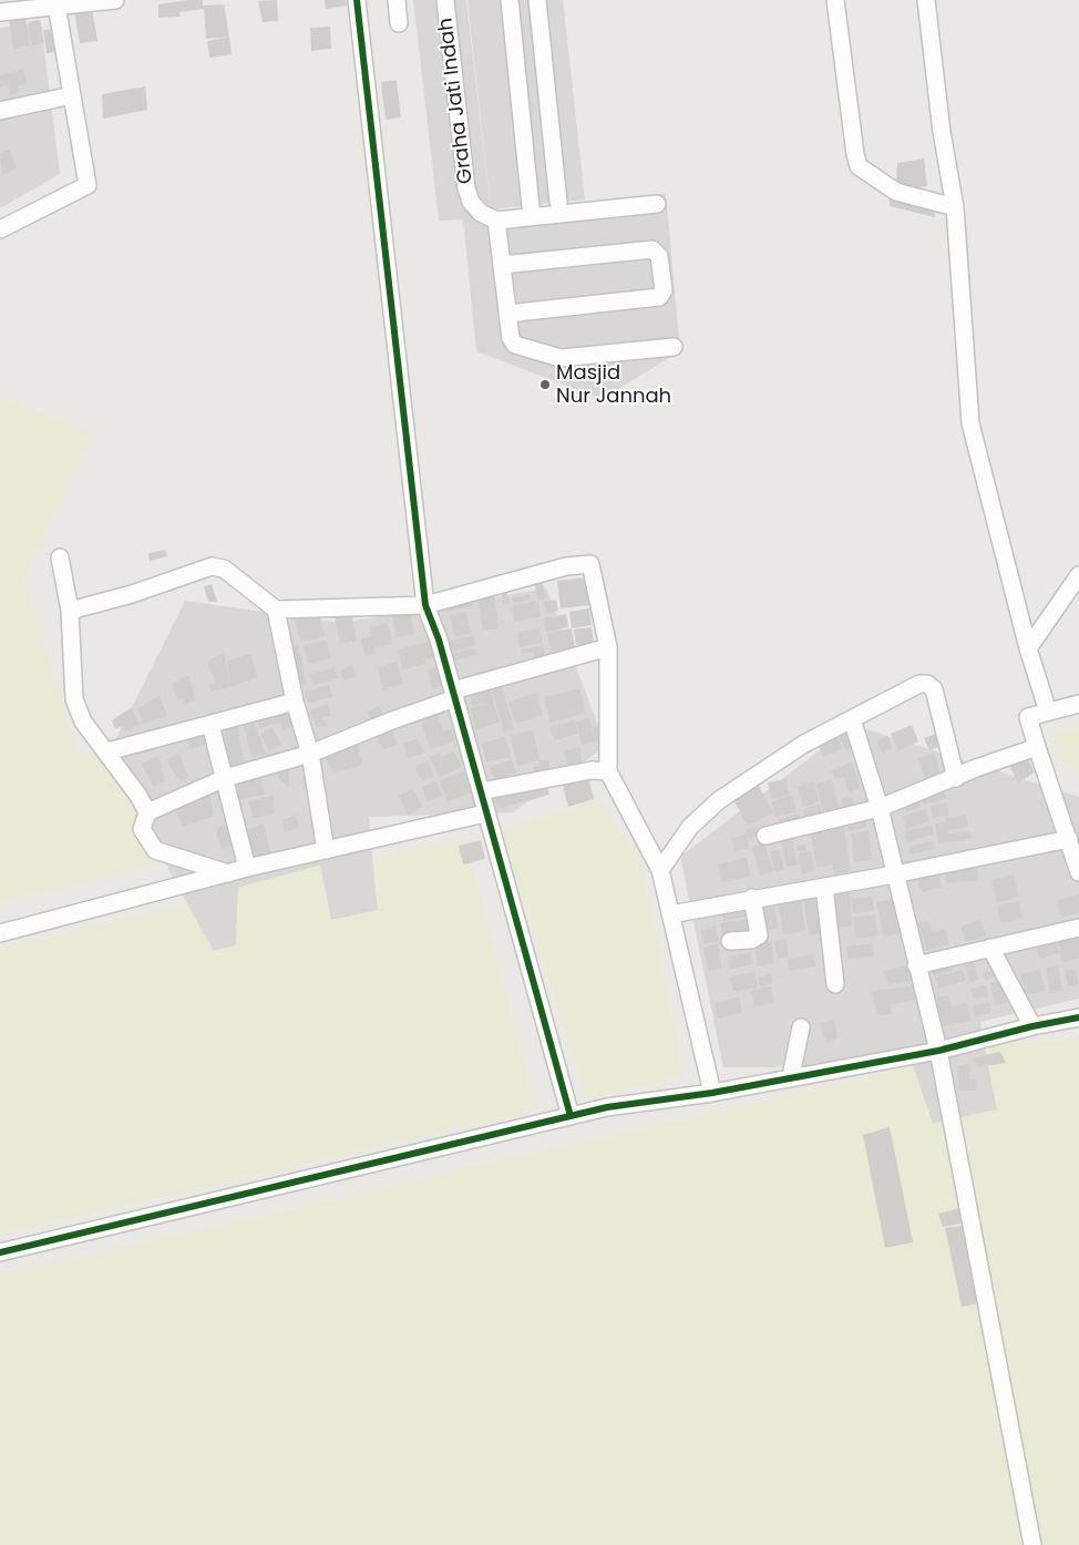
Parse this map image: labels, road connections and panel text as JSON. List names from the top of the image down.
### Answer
{
  "streets": {
    "street": ["Graha Jati Indah"]
  },
  "places": ["Masjid Nur Jannah"]
}
